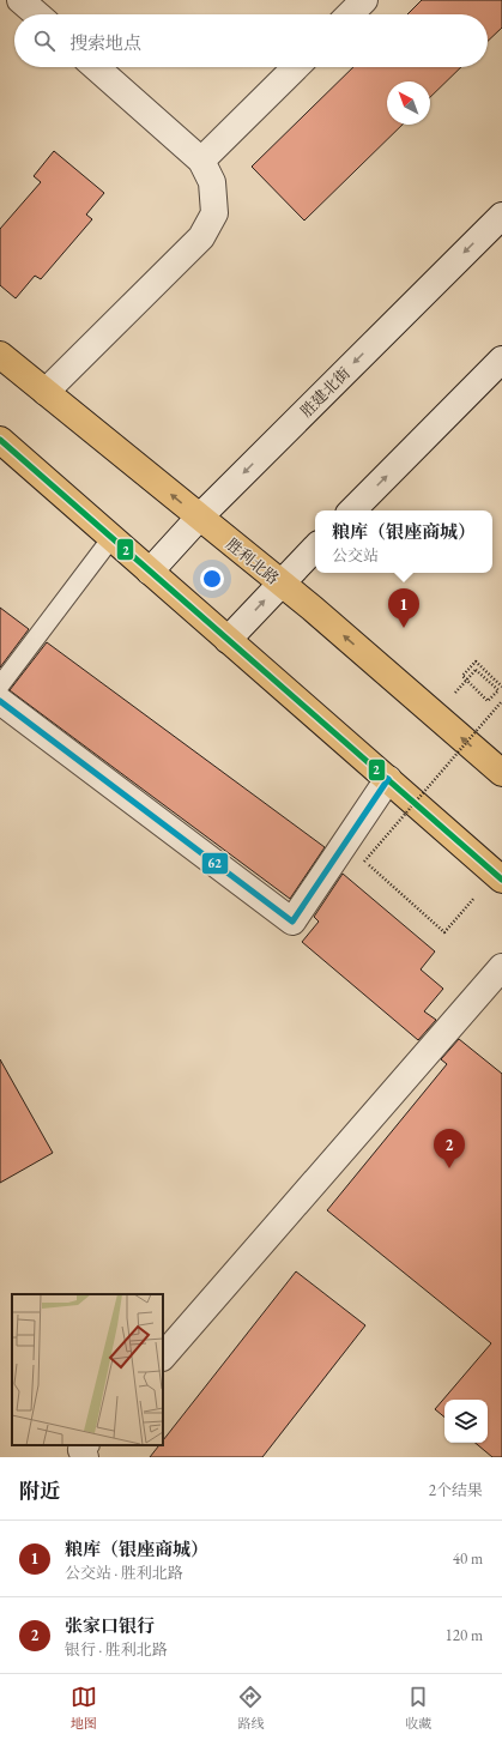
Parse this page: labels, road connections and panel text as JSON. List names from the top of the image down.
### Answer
{
  "streets": {
    "highway": ["胜利北路"],
    "street": ["胜建北街"]
  },
  "crossings": [
    ["胜建北街", "胜利北路"]
  ],
  "lines": ["transit line 2", "transit line 62"],
  "north": "top left",
  "page": {
    "search": "搜索地点",
    "popup": ["粮库（银座商城）", "公交站"],
    "pins": ["1", "2"],
    "heading": ["附近", "2个结果"],
    "list": [
      {
        "mark": "1",
        "name": "粮库（银座商城）",
        "note": "公交站 · 胜利北路",
        "value": "40 m"
      },
      {
        "mark": "2",
        "name": "张家口银行",
        "note": "银行 · 胜利北路",
        "value": "120 m"
      }
    ],
    "nav": ["地图", "路线", "收藏"]
  }
}
